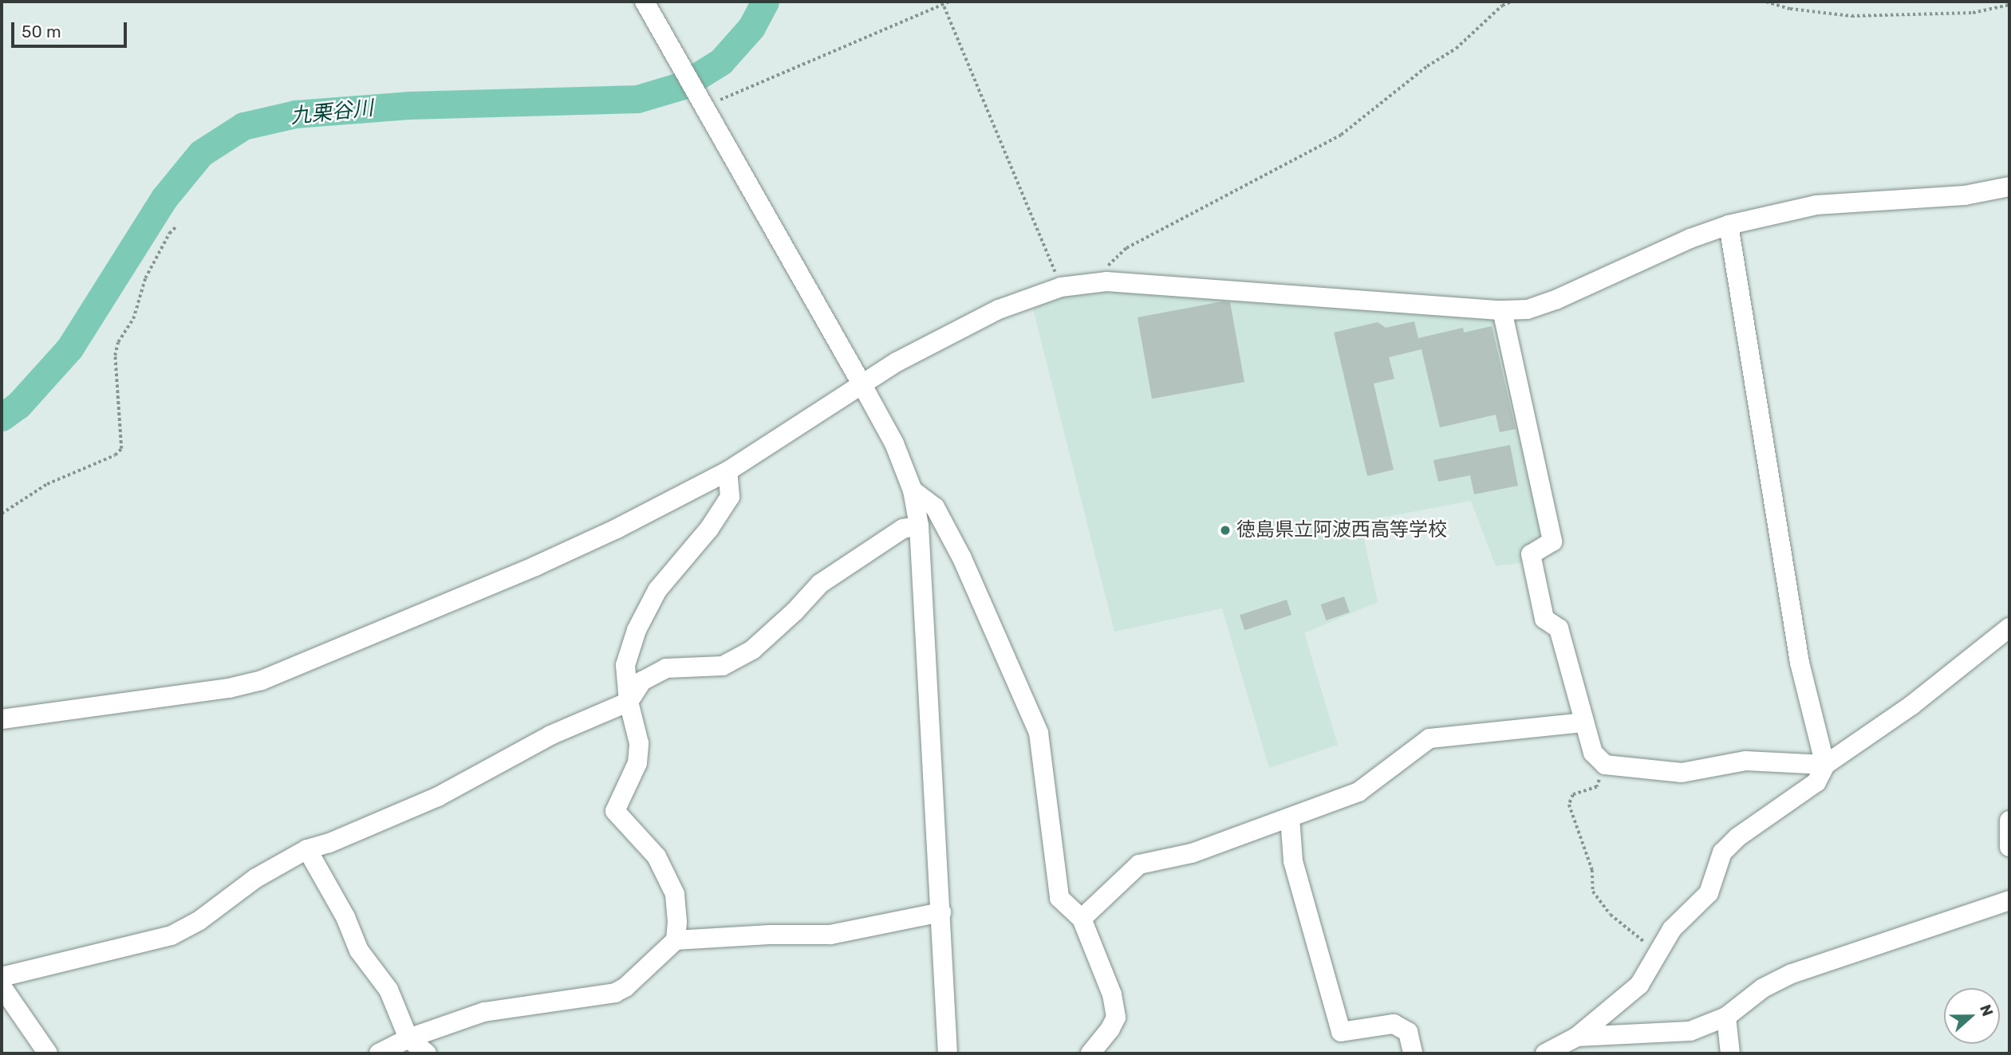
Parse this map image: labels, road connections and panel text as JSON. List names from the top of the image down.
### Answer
{
  "water": ["九栗谷川"],
  "places": ["徳島県立阿波西高等学校"],
  "scale_bar": "50 m",
  "north": "right"
}
